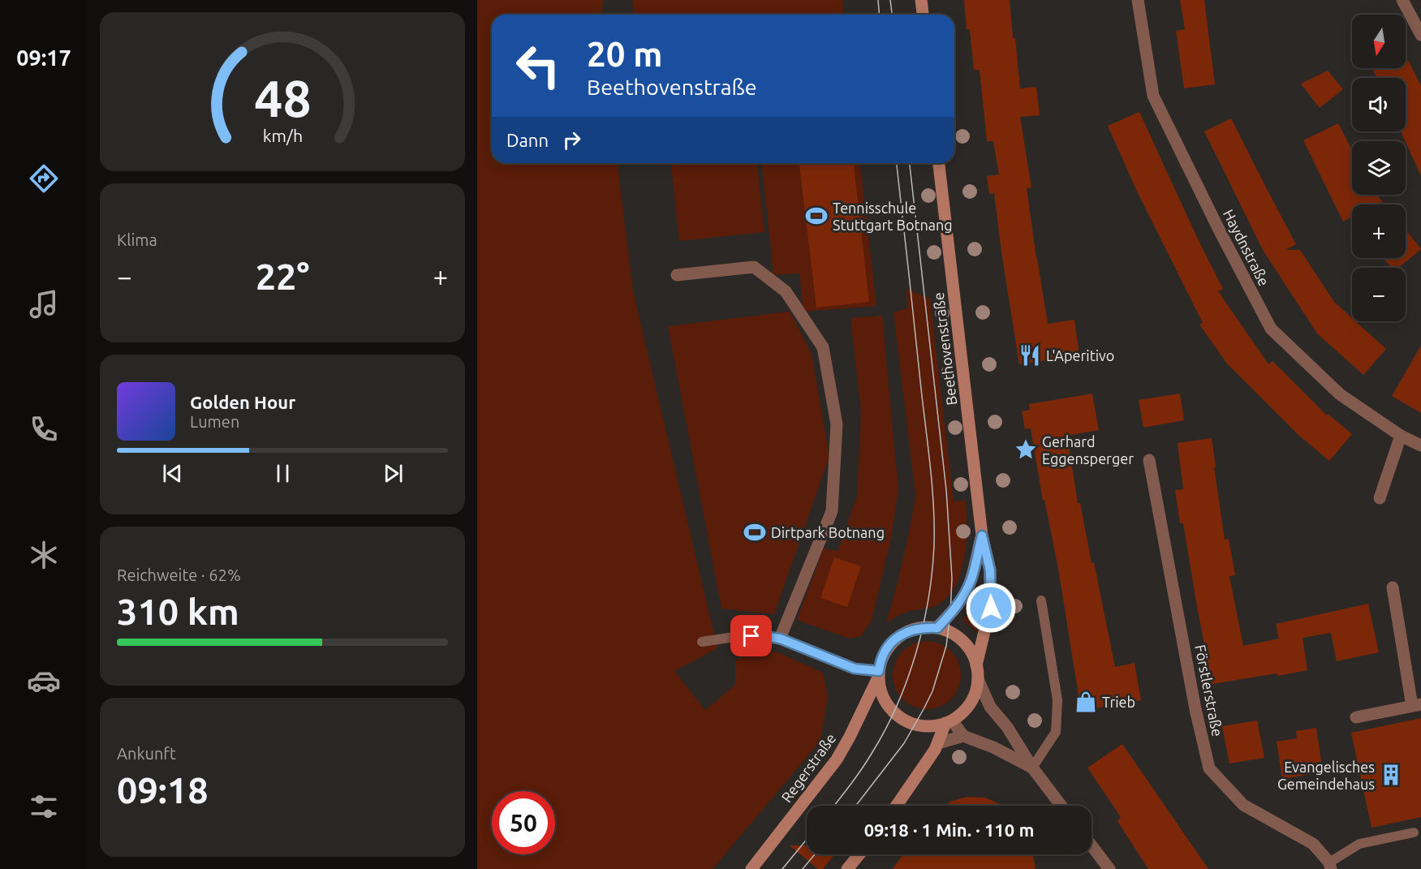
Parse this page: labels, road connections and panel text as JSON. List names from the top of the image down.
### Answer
{
  "streets": {
    "main road": ["Beethovenstraße", "Regerstraße"],
    "street": ["Haydnstraße", "Förstlerstraße"]
  },
  "crossings": [
    ["Beethovenstraße", "Regerstraße"]
  ],
  "places": {
    "sports": ["Tennisschule Stuttgart Botnang", "Dirtpark Botnang"],
    "restaurant": ["L'Aperitivo"],
    "place": ["Gerhard Eggensperger"],
    "shop": ["Trieb"],
    "building": ["Evangelisches Gemeindehaus"]
  },
  "north": "bottom",
  "page": {
    "tabs": "09:17",
    "map_buttons": ["+", "−"],
    "turn": ["20 m", "Beethovenstraße"],
    "then": "Dann",
    "tile": [
      "Klima",
      ["Reichweite · 62%", "310 km"],
      ["Ankunft", "09:18"]
    ],
    "heat": ["−", "22°", "+"],
    "song": ["Golden Hour", "Lumen"],
    "limit": "50",
    "trip": "09:18 · 1 Min. · 110 m",
    "gauge": ["48", "km/h"]
  }
}
